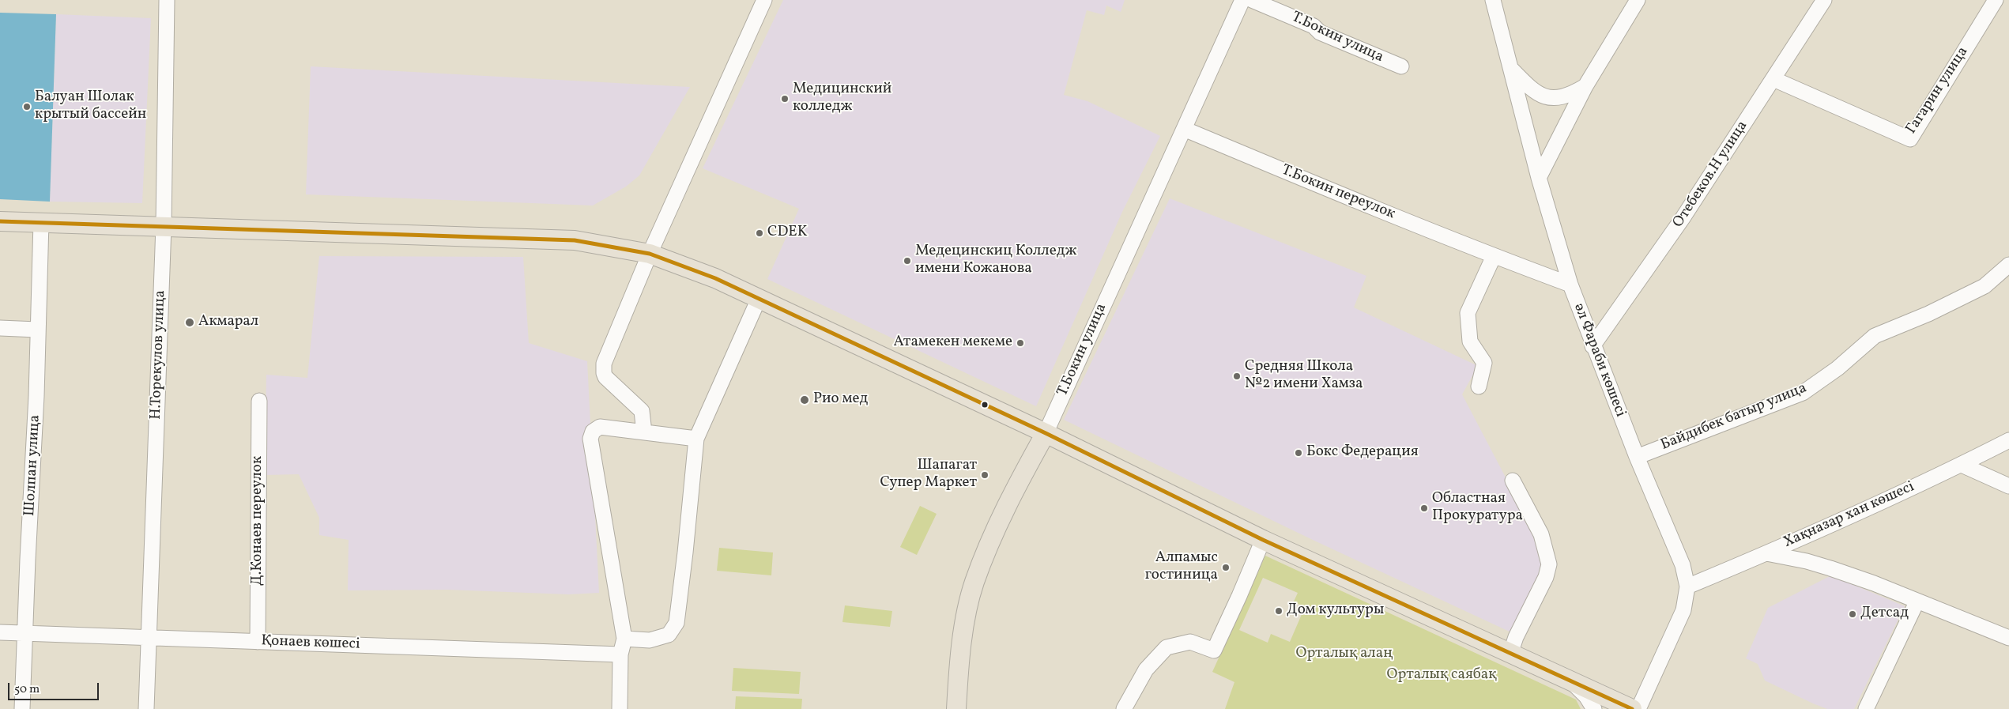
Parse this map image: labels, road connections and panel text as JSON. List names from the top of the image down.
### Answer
{
  "streets": {
    "main road": ["Т.Бокин улица"],
    "street": [
      "Гагарин улица",
      "Отебеков.Н улица",
      "Т.Бокин переулок",
      "Н.Торекулов улица",
      "әл Фараби көшесі",
      "Байдибек батыр улица",
      "Шолпан улица",
      "Хақназар хан көшесі",
      "Д.Конаев переулок",
      "Қонаев көшесі"
    ]
  },
  "crossings": [
    ["Т.Бокин улица", "Т.Бокин переулок"],
    ["Гагарин улица", "Отебеков.Н улица"],
    ["Отебеков.Н улица", "әл Фараби көшесі"],
    ["Т.Бокин переулок", "әл Фараби көшесі"],
    ["Н.Торекулов улица", "Қонаев көшесі"],
    ["әл Фараби көшесі", "Байдибек батыр улица"],
    ["әл Фараби көшесі", "Хақназар хан көшесі"],
    ["Шолпан улица", "Қонаев көшесі"],
    ["Д.Конаев переулок", "Қонаев көшесі"]
  ],
  "parks": ["Орталық алаң", "Орталық саябақ"],
  "places": [
    "Медицинский колледж",
    "Балуан Шолак крытый бассейн",
    "CDEK",
    "Медецинскиц Колледж имени Кожанова",
    "Акмарал",
    "Атамекен мекеме",
    "Средняя Школа №2 имени Хамза",
    "Рио мед",
    "Бокс Федерация",
    "Шапагат Супер Маркет",
    "Областная Прокуратура",
    "Алпамыс гостиница",
    "Дом культуры",
    "Детсад"
  ],
  "scale_bar": "50 m"
}
